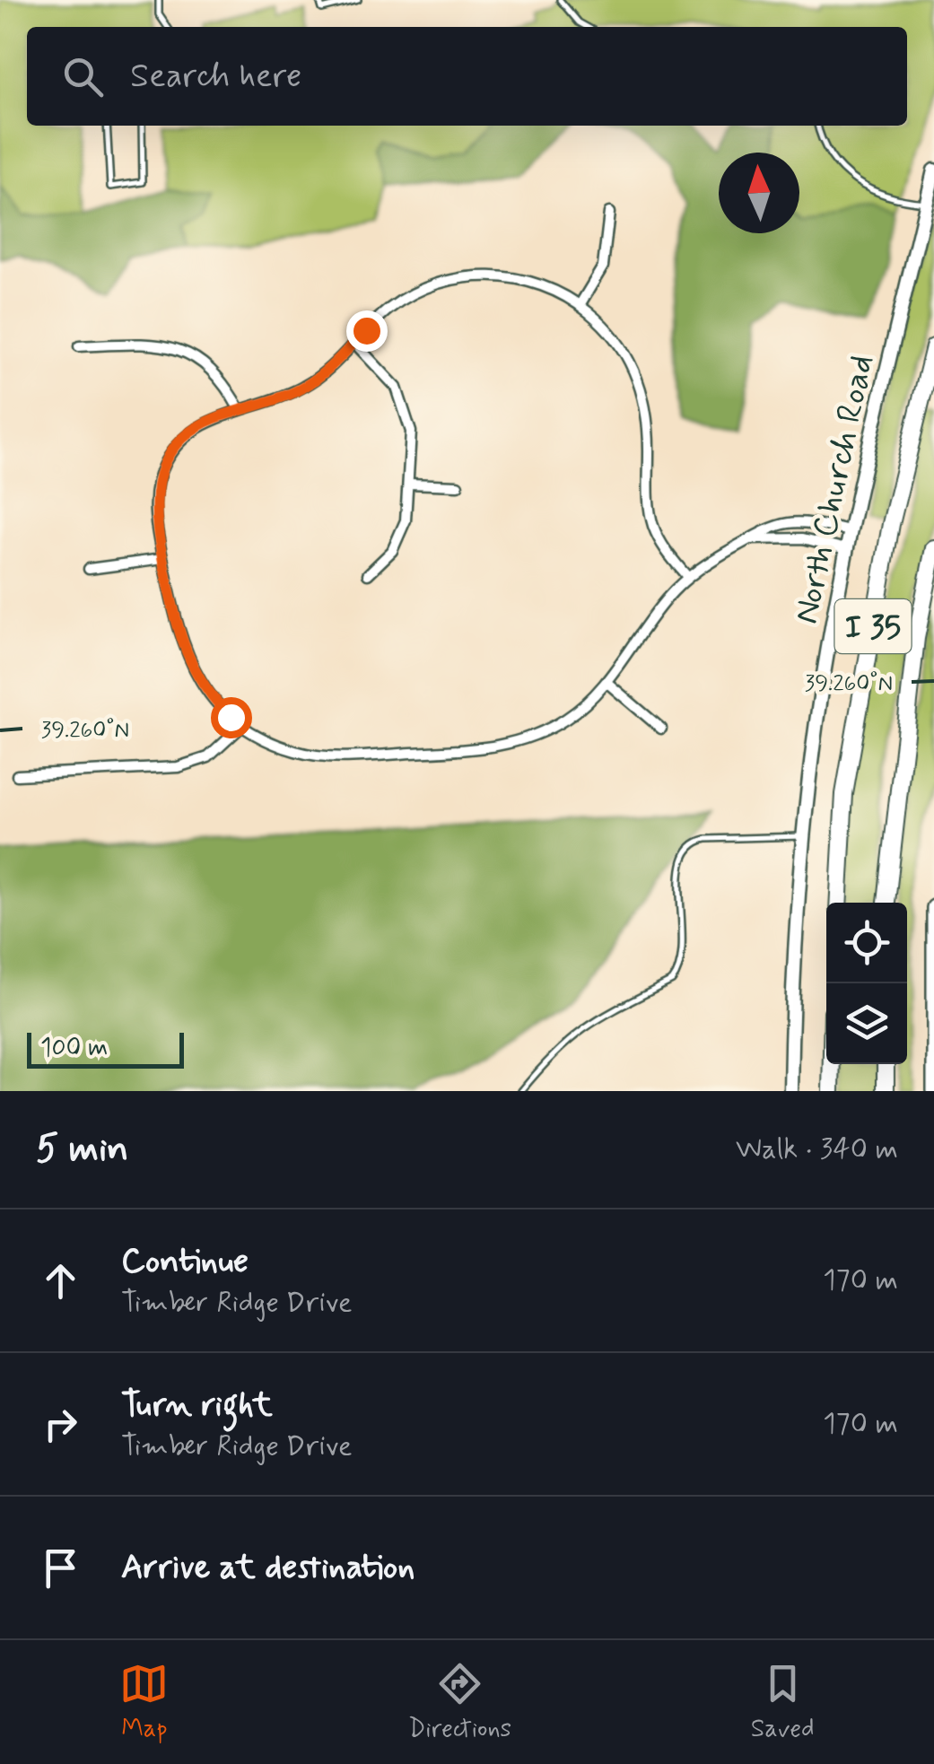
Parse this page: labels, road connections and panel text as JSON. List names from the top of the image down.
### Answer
{
  "streets": {
    "highway": ["I 35"],
    "main road": ["North Church Road"]
  },
  "scale_bar": "100 m",
  "north": "top",
  "page": {
    "search": "Search here",
    "scale": "100 m",
    "heading": ["5 min", "Walk · 340 m"],
    "list": [
      ["Continue", "Timber Ridge Drive", "170 m"],
      ["Turn right", "Timber Ridge Drive", "170 m"],
      "Arrive at destination"
    ],
    "nav": ["Map", "Directions", "Saved"]
  },
  "coordinates": ["39.260°N"]
}
